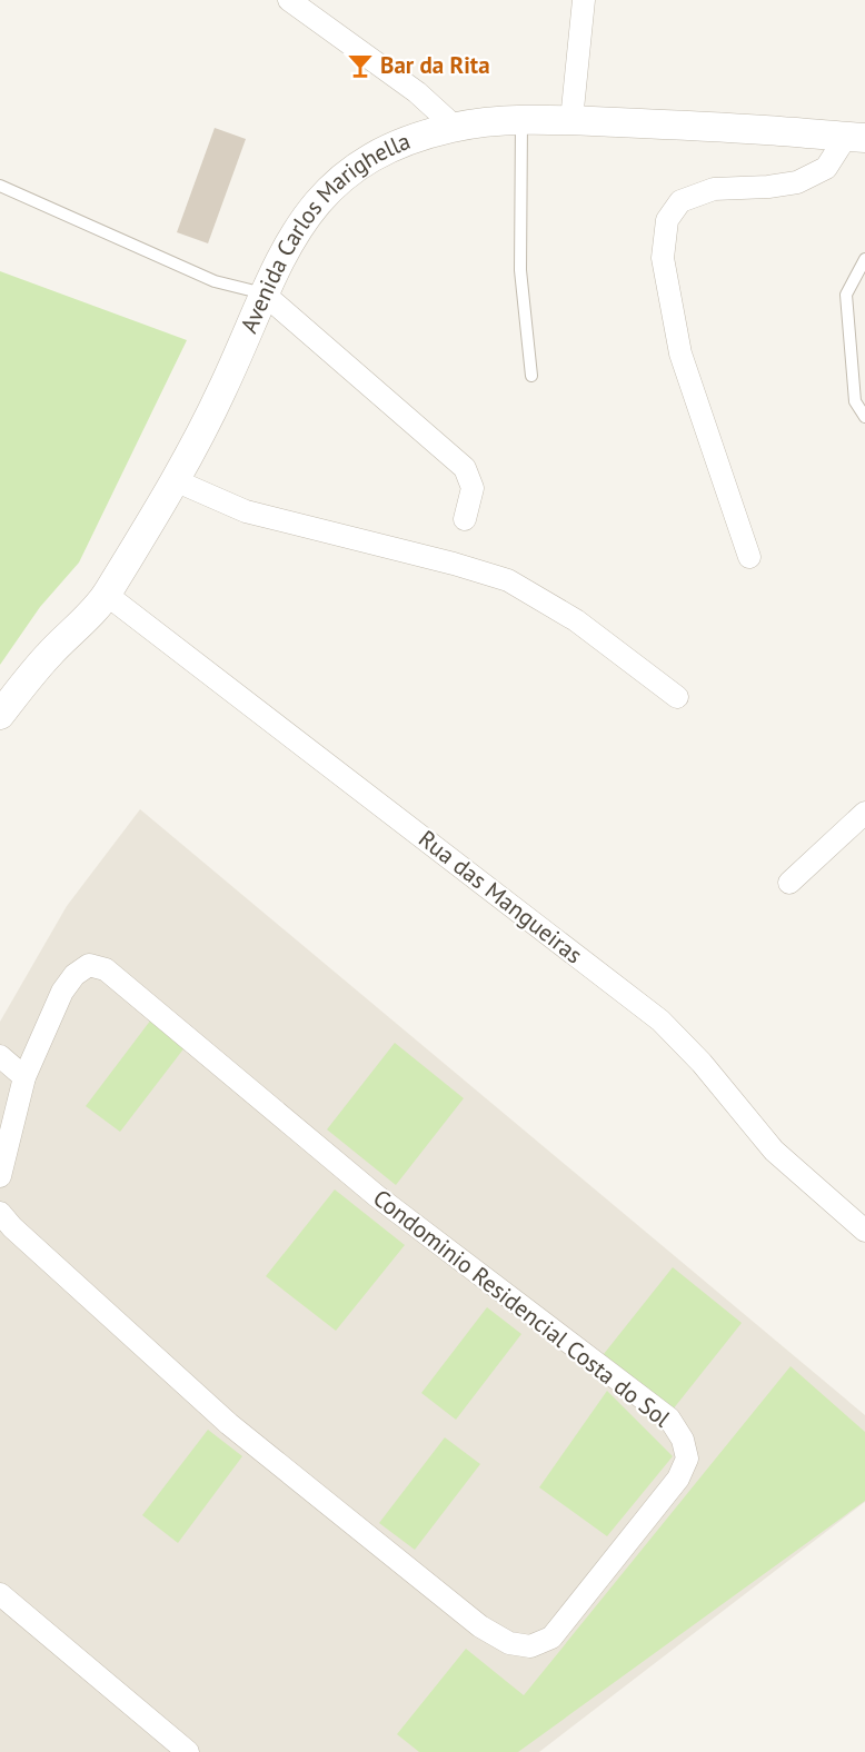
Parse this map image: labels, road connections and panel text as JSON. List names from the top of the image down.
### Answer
{
  "streets": {
    "street": ["Avenida Carlos Marighella", "Rua das Mangueiras", "Condominio Residencial Costa do Sol"]
  },
  "crossings": [
    ["Avenida Carlos Marighella", "Rua das Mangueiras"]
  ],
  "places": {
    "bar": ["Bar da Rita"]
  }
}
